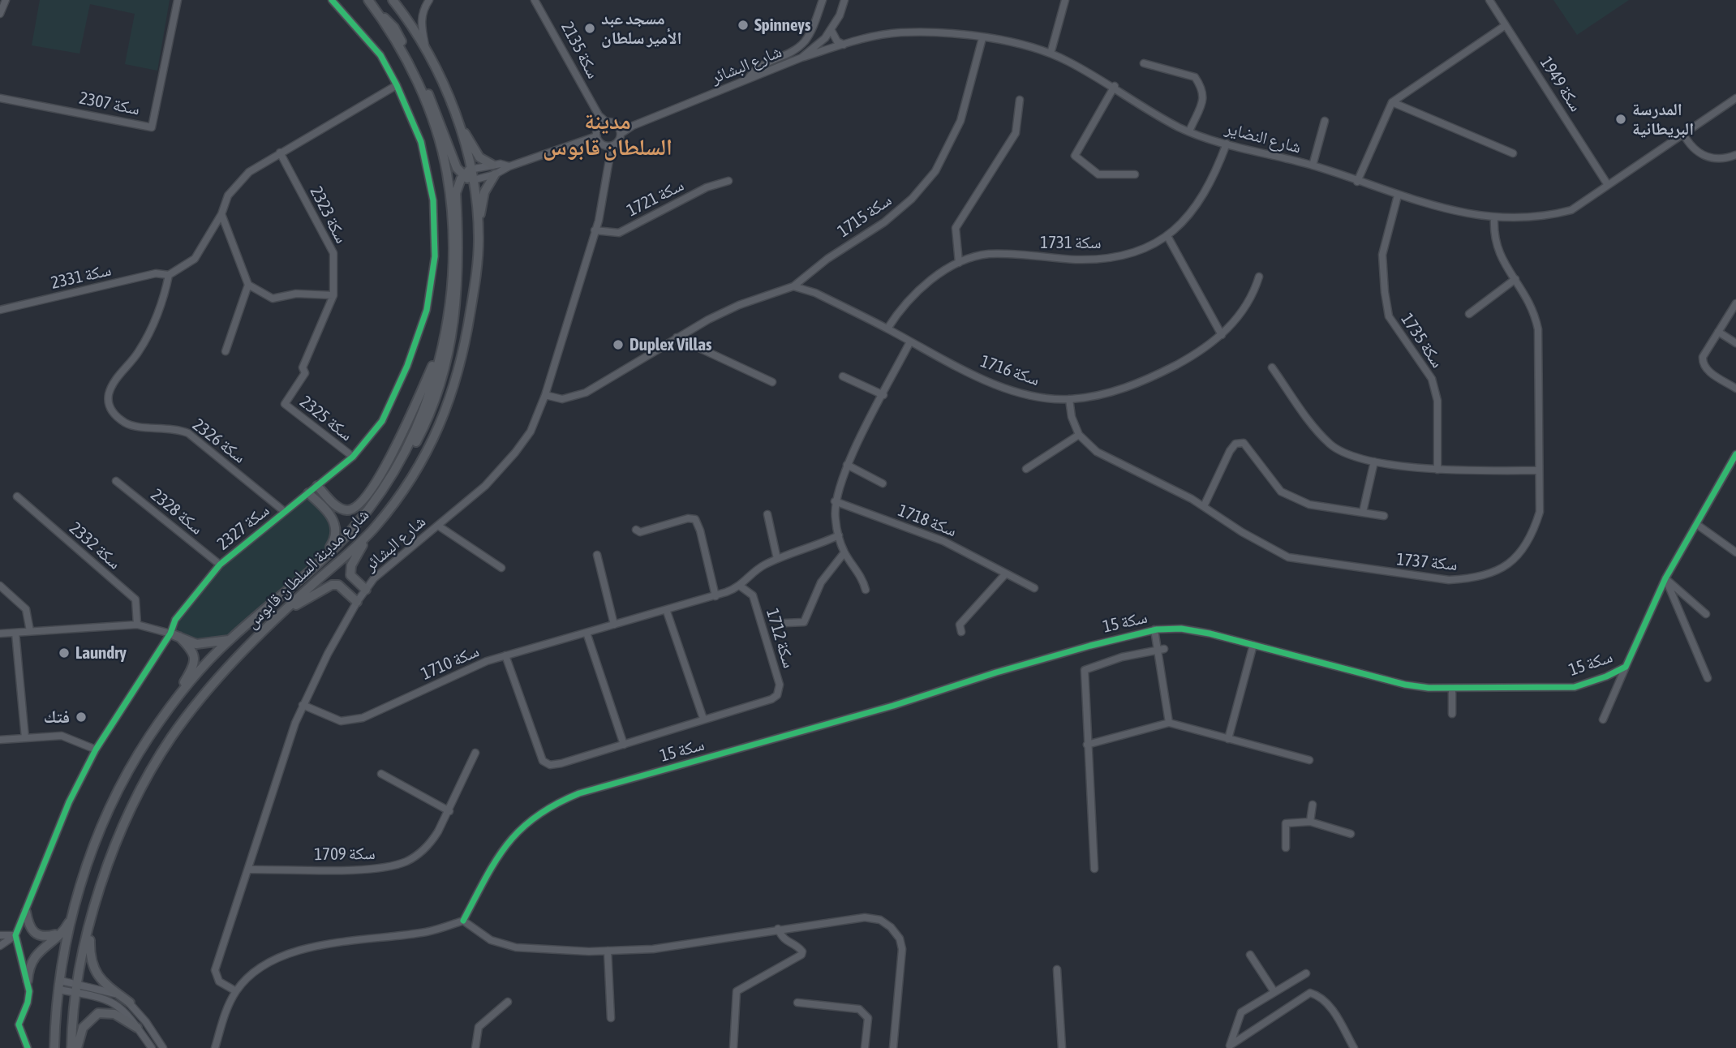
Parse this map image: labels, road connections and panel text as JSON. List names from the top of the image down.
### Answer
{
  "streets": {
    "main road": ["شارع مدينة السلطان قابوس"],
    "street": [
      "سكة 2135",
      "شارع البشائر",
      "سكة 1949",
      "سكة 2307",
      "شارع النضاير",
      "سكة 1721",
      "سكة 2323",
      "سكة 1715",
      "سكة 1731",
      "سكة 2331",
      "سكة 1735",
      "سكة 1716",
      "سكة 2325",
      "سكة 2326",
      "سكة 2328",
      "سكة 1718",
      "سكة 2327",
      "سكة 2332",
      "سكة 1737",
      "سكة 15",
      "سكة 1712",
      "سكة 1710",
      "سكة 1709"
    ]
  },
  "crossings": [
    ["سكة 2135", "شارع البشائر"],
    ["شارع البشائر", "شارع النضاير"],
    ["شارع البشائر", "سكة 1721"],
    ["شارع البشائر", "سكة 1715"],
    ["شارع البشائر", "سكة 1710"],
    ["شارع البشائر", "سكة 1709"],
    ["سكة 1949", "شارع النضاير"],
    ["شارع النضاير", "سكة 1715"],
    ["شارع النضاير", "سكة 1731"],
    ["شارع النضاير", "سكة 1735"],
    ["شارع النضاير", "سكة 1737"],
    ["سكة 2323", "سكة 2325"],
    ["سكة 1715", "سكة 1716"],
    ["سكة 1731", "سكة 1716"],
    ["سكة 2331", "سكة 2326"],
    ["سكة 2325", "سكة 2327"],
    ["سكة 2326", "سكة 2327"],
    ["سكة 2328", "سكة 2327"],
    ["سكة 1712", "سكة 1710"]
  ],
  "districts": ["مدينة السلطان قابوس"],
  "places": [
    "Spinneys",
    "مسجد عبد الأمير سلطان",
    "المدرسة البريطانية",
    "Duplex Villas",
    "Laundry",
    "فتك"
  ]
}
